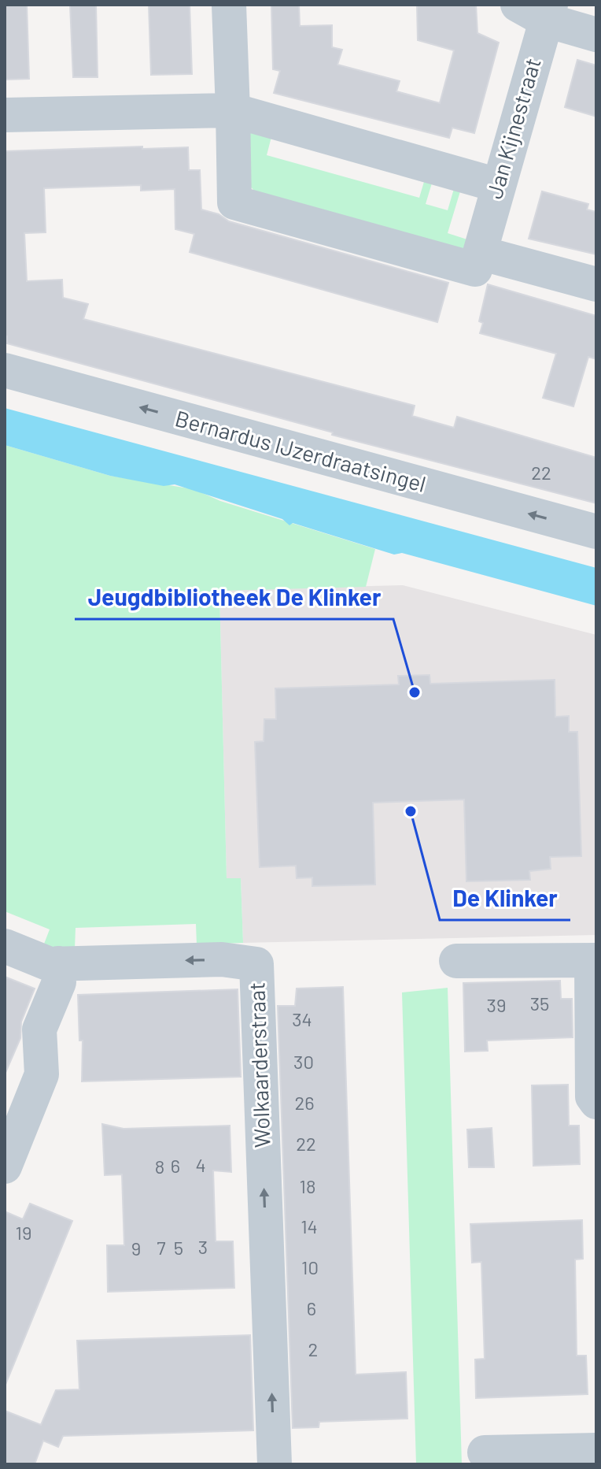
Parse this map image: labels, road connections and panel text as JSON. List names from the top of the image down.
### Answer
{
  "streets": {
    "street": ["Jan Kijnestraat", "Bernardus IJzerdraatsingel", "Wolkaarderstraat"]
  },
  "places": ["Jeugdbibliotheek De Klinker", "De Klinker"],
  "house_numbers": [
    "22",
    "35",
    "39",
    "34",
    "30",
    "26",
    "22",
    "4",
    "6",
    "8",
    "18",
    "14",
    "19",
    "3",
    "7",
    "5",
    "9",
    "10",
    "6",
    "2"
  ]
}
